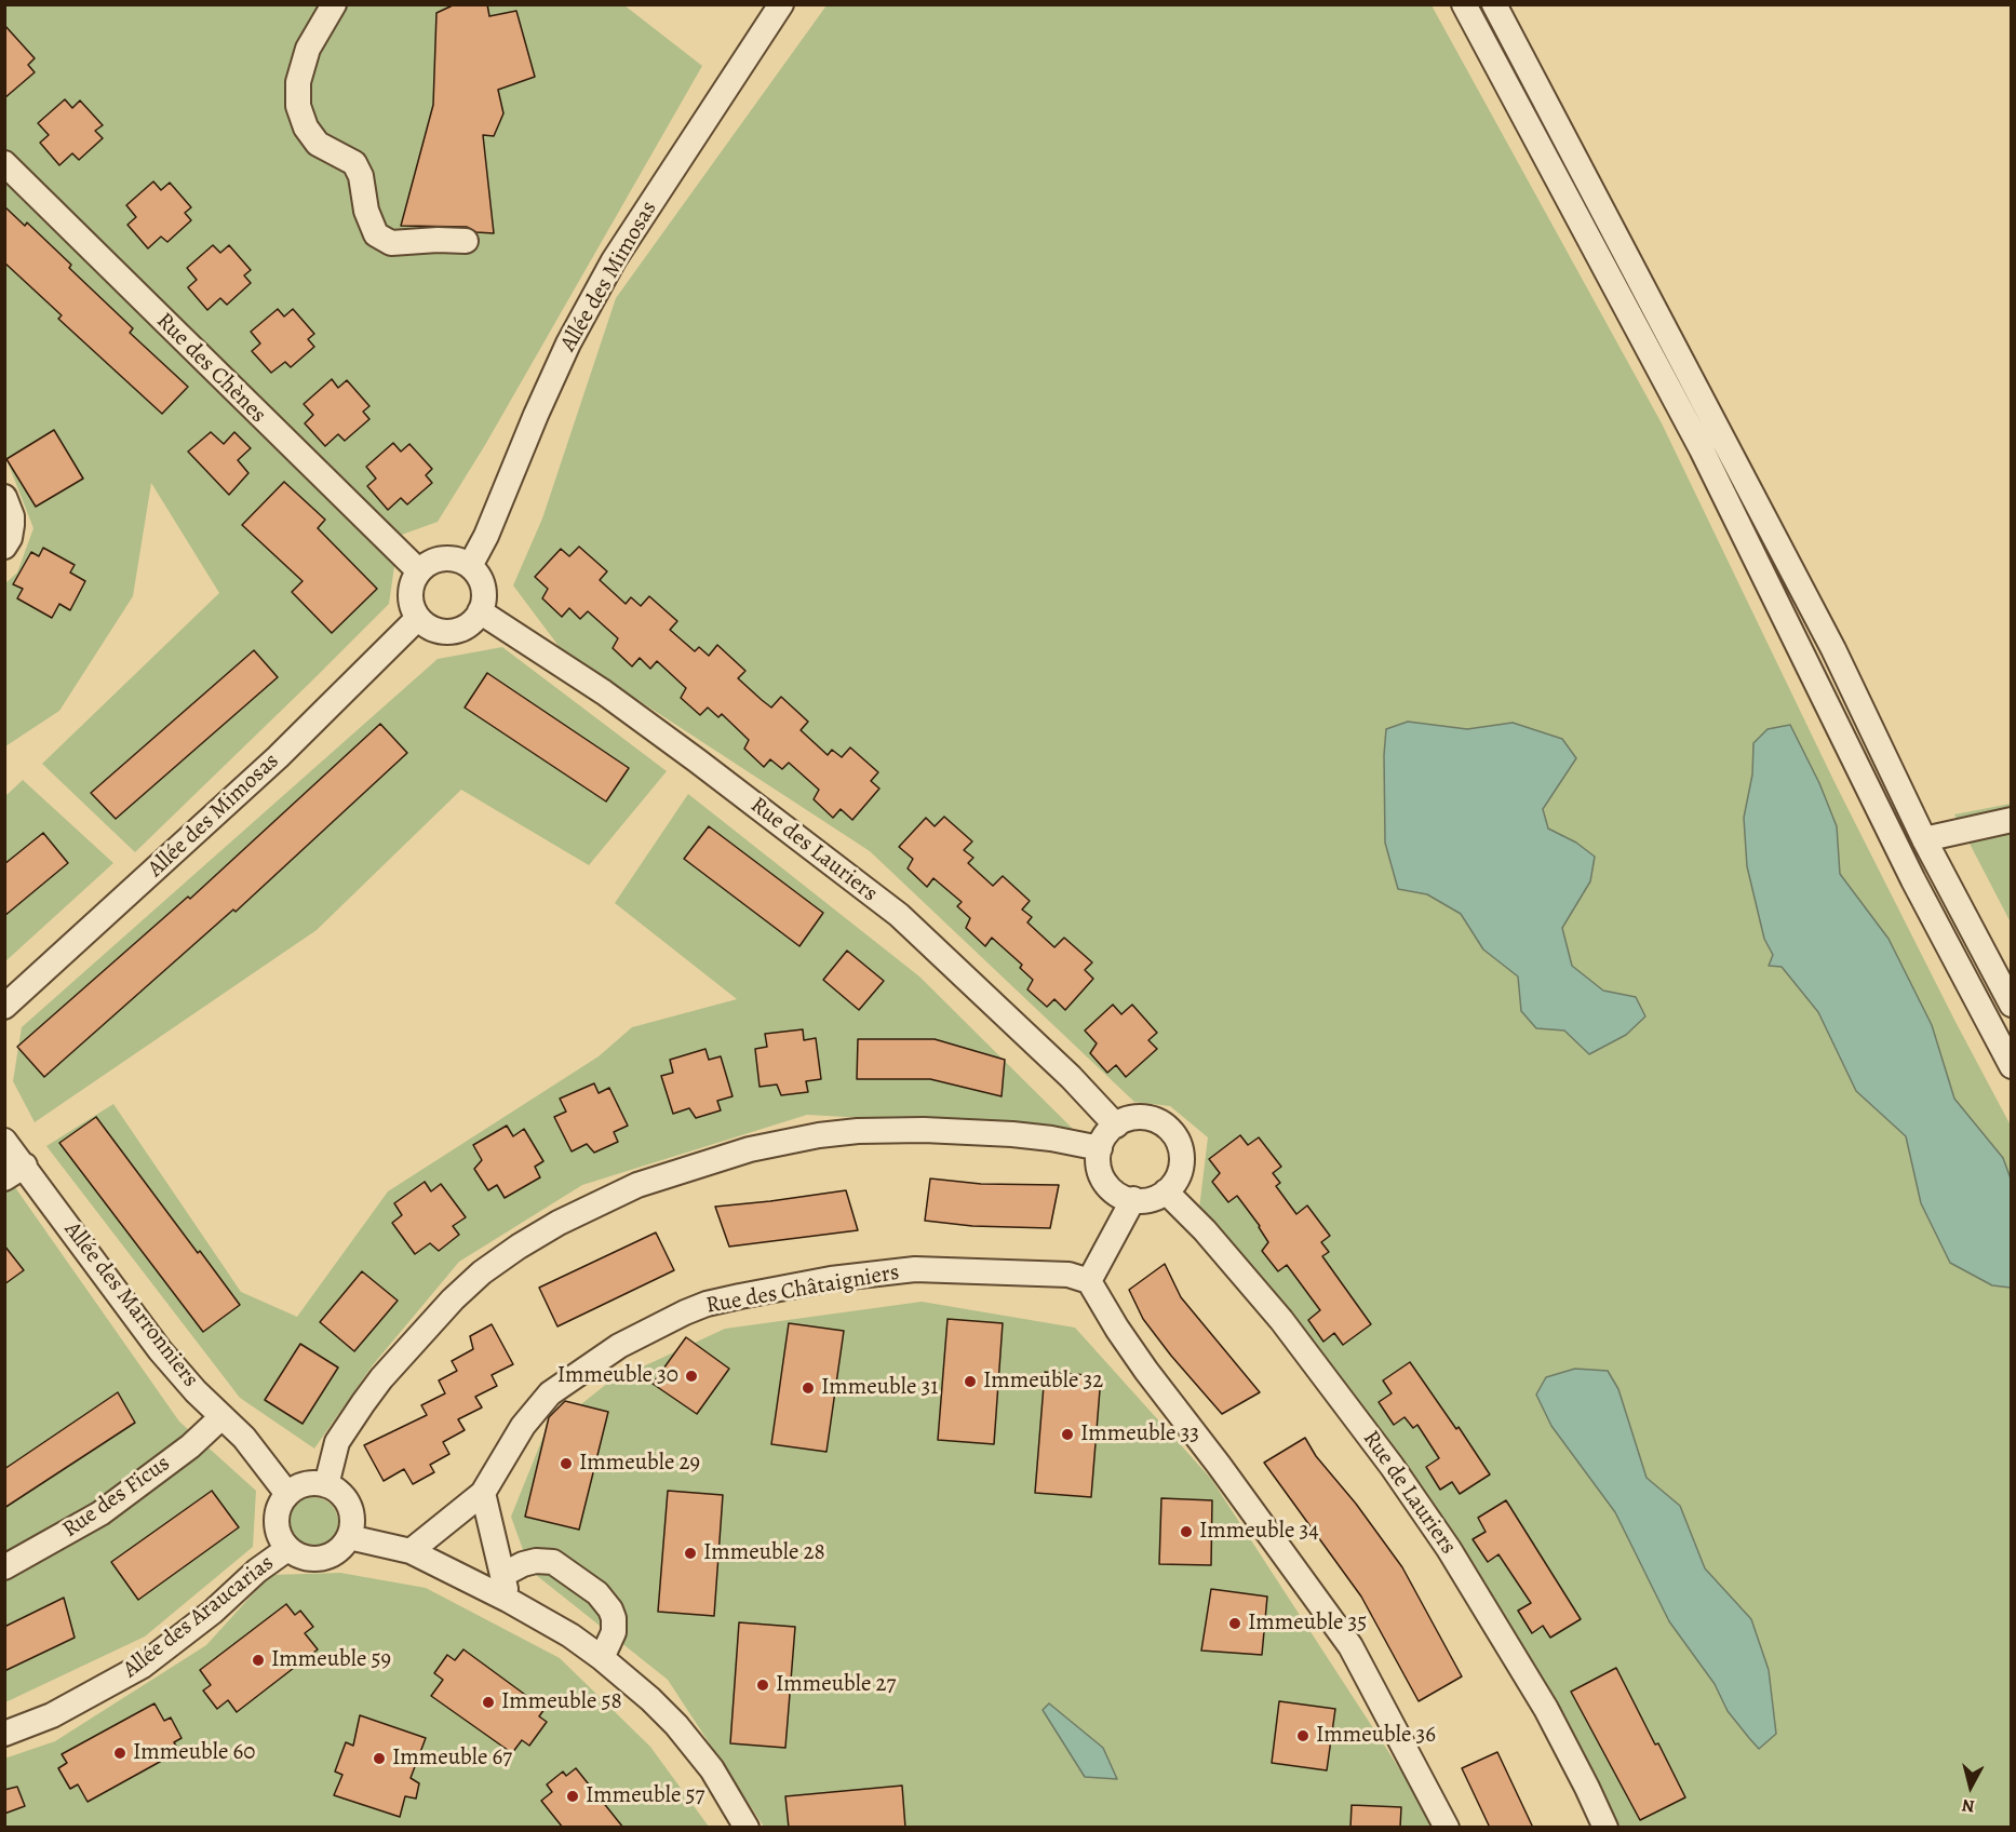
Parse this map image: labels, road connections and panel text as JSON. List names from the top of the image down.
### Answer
{
  "streets": {
    "street": [
      "Allée des Mimosas",
      "Rue des Chènes",
      "Rue des Lauriers",
      "Rue des Châtaigniers",
      "Allée des Marronniers",
      "Rue de Lauriers",
      "Rue des Ficus",
      "Allée des Araucarias"
    ]
  },
  "crossings": [
    ["Allée des Mimosas", "Rue des Chènes"],
    ["Allée des Mimosas", "Rue des Lauriers"],
    ["Rue des Chènes", "Rue des Lauriers"],
    ["Rue des Lauriers", "Rue de Lauriers"],
    ["Allée des Marronniers", "Rue des Ficus"],
    ["Allée des Marronniers", "Allée des Araucarias"]
  ],
  "places": [
    "Immeuble 30",
    "Immeuble 32",
    "Immeuble 31",
    "Immeuble 33",
    "Immeuble 29",
    "Immeuble 34",
    "Immeuble 28",
    "Immeuble 35",
    "Immeuble 59",
    "Immeuble 27",
    "Immeuble 58",
    "Immeuble 36",
    "Immeuble 60",
    "Immeuble 67",
    "Immeuble 57"
  ],
  "north": "bottom"
}
